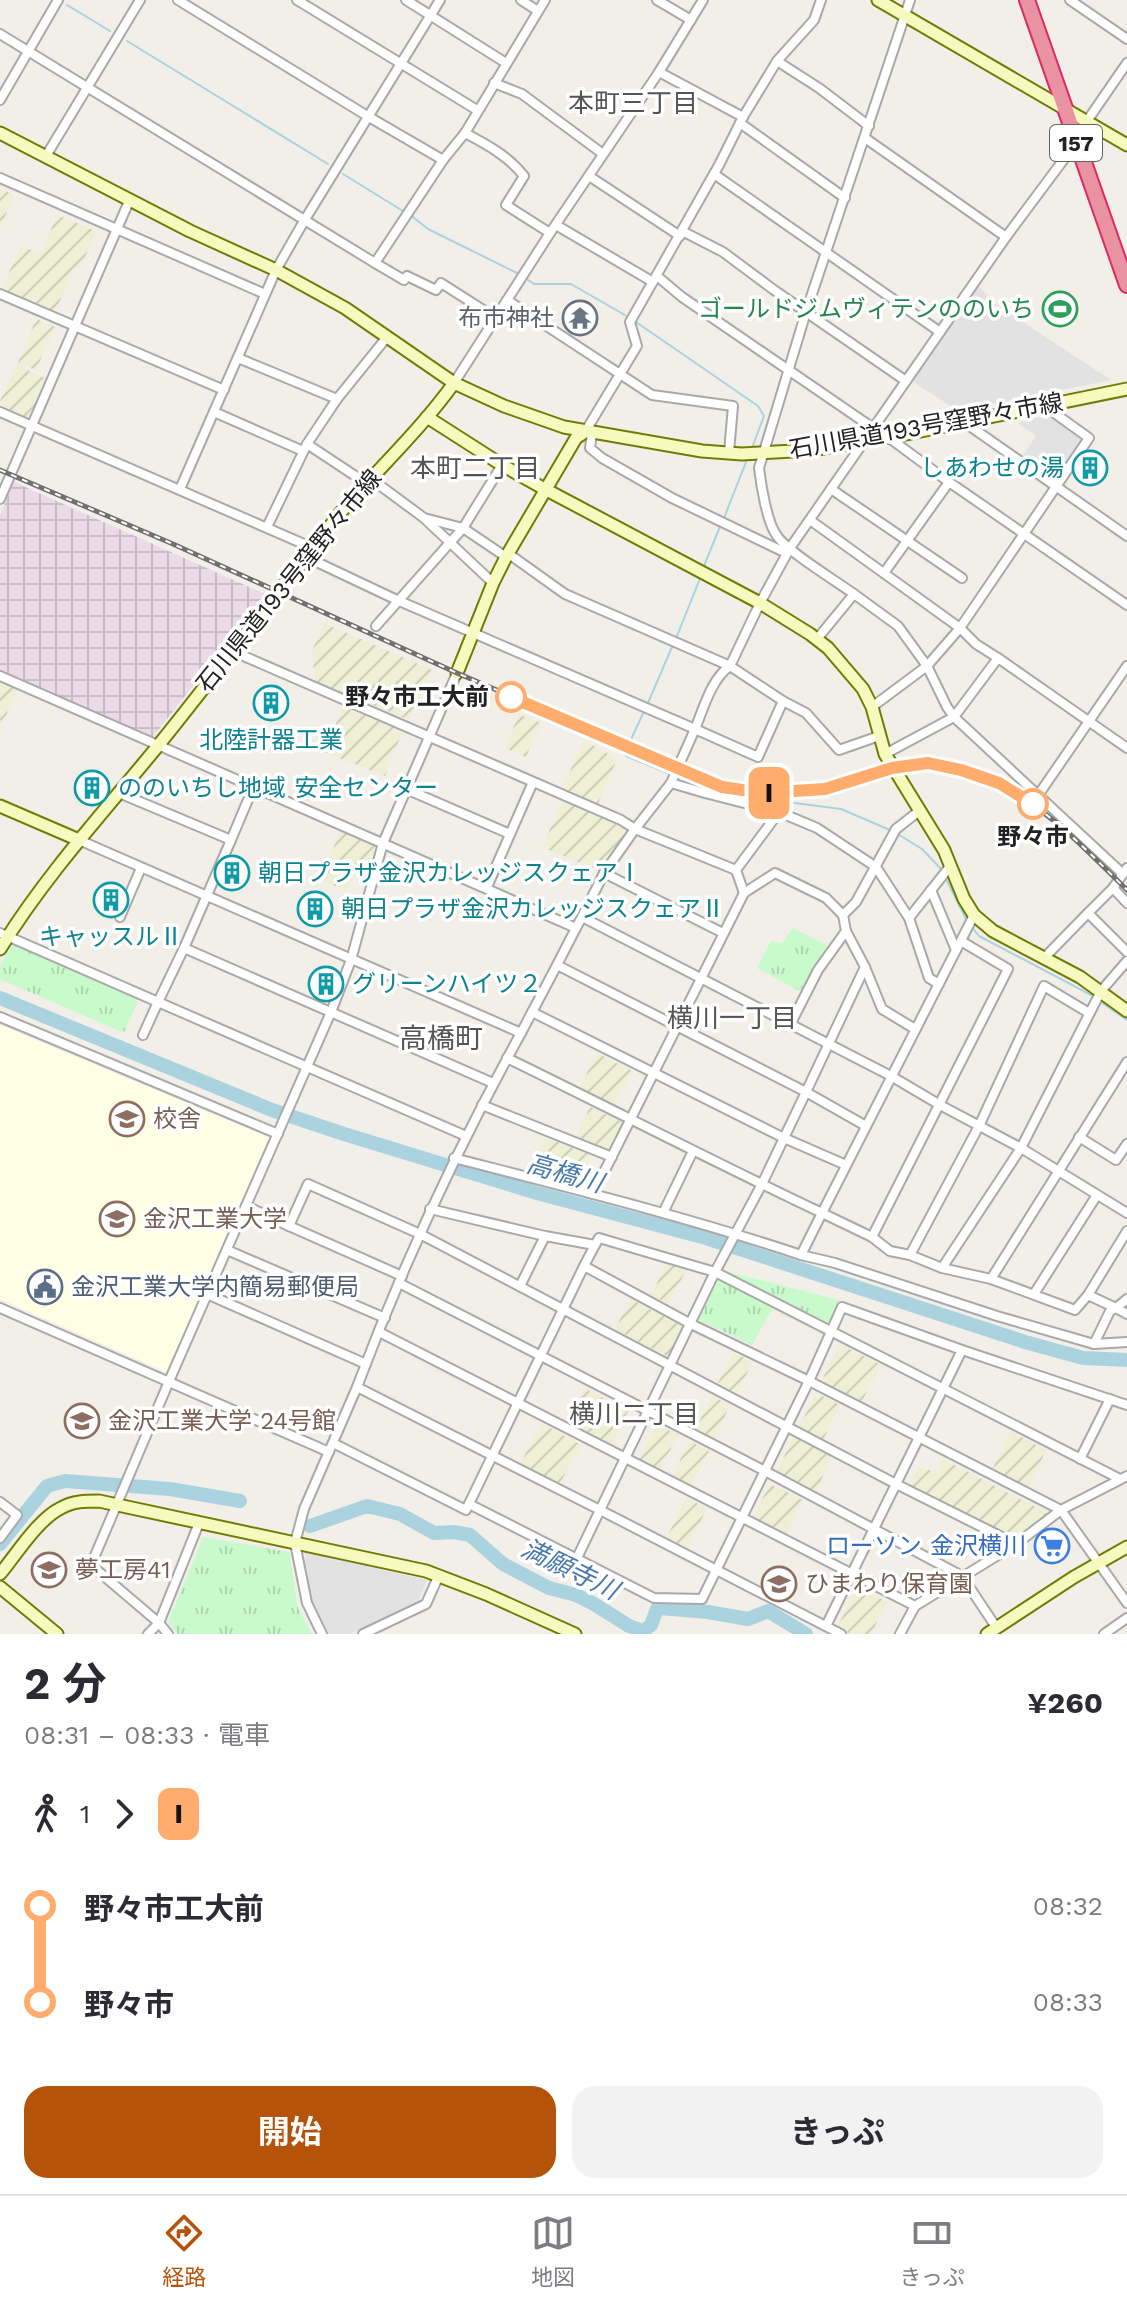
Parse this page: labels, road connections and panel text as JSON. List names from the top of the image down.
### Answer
{
  "streets": {
    "highway": ["157"],
    "street": ["石川県道193号窪野々市線"]
  },
  "districts": [
    "本町三丁目",
    "本町二丁目",
    "横川一丁目",
    "高橋町",
    "横川二丁目"
  ],
  "water": ["高橋川", "満願寺川"],
  "places": {
    "sports": ["ゴールドジムヴィテンののいち"],
    "temple": ["布市神社"],
    "building": [
      "しあわせの湯",
      "北陸計器工業",
      "ののいちし地域 安全センター",
      "朝日プラザ金沢カレッジスクェアⅠ",
      "キャッスルⅡ",
      "朝日プラザ金沢カレッジスクェアⅡ",
      "グリーンハイツ２"
    ],
    "other": ["野々市工大前", "野々市"],
    "school or university": [
      "校舎",
      "金沢工業大学",
      "金沢工業大学 24号館",
      "夢工房41",
      "ひまわり保育園"
    ],
    "public building": ["金沢工業大学内簡易郵便局"],
    "supermarket": ["ローソン 金沢横川"]
  },
  "page": {
    "on_map": "I",
    "heading": ["2 分", "08:31 – 08:33 · 電車", "¥260"],
    "legs": ["1", "I"],
    "list": [
      {
        "name": "野々市工大前",
        "value": "08:32"
      },
      {
        "name": "野々市",
        "value": "08:33"
      }
    ],
    "buttons": ["開始", "きっぷ"],
    "tabs": ["経路", "地図", "きっぷ"]
  }
}
